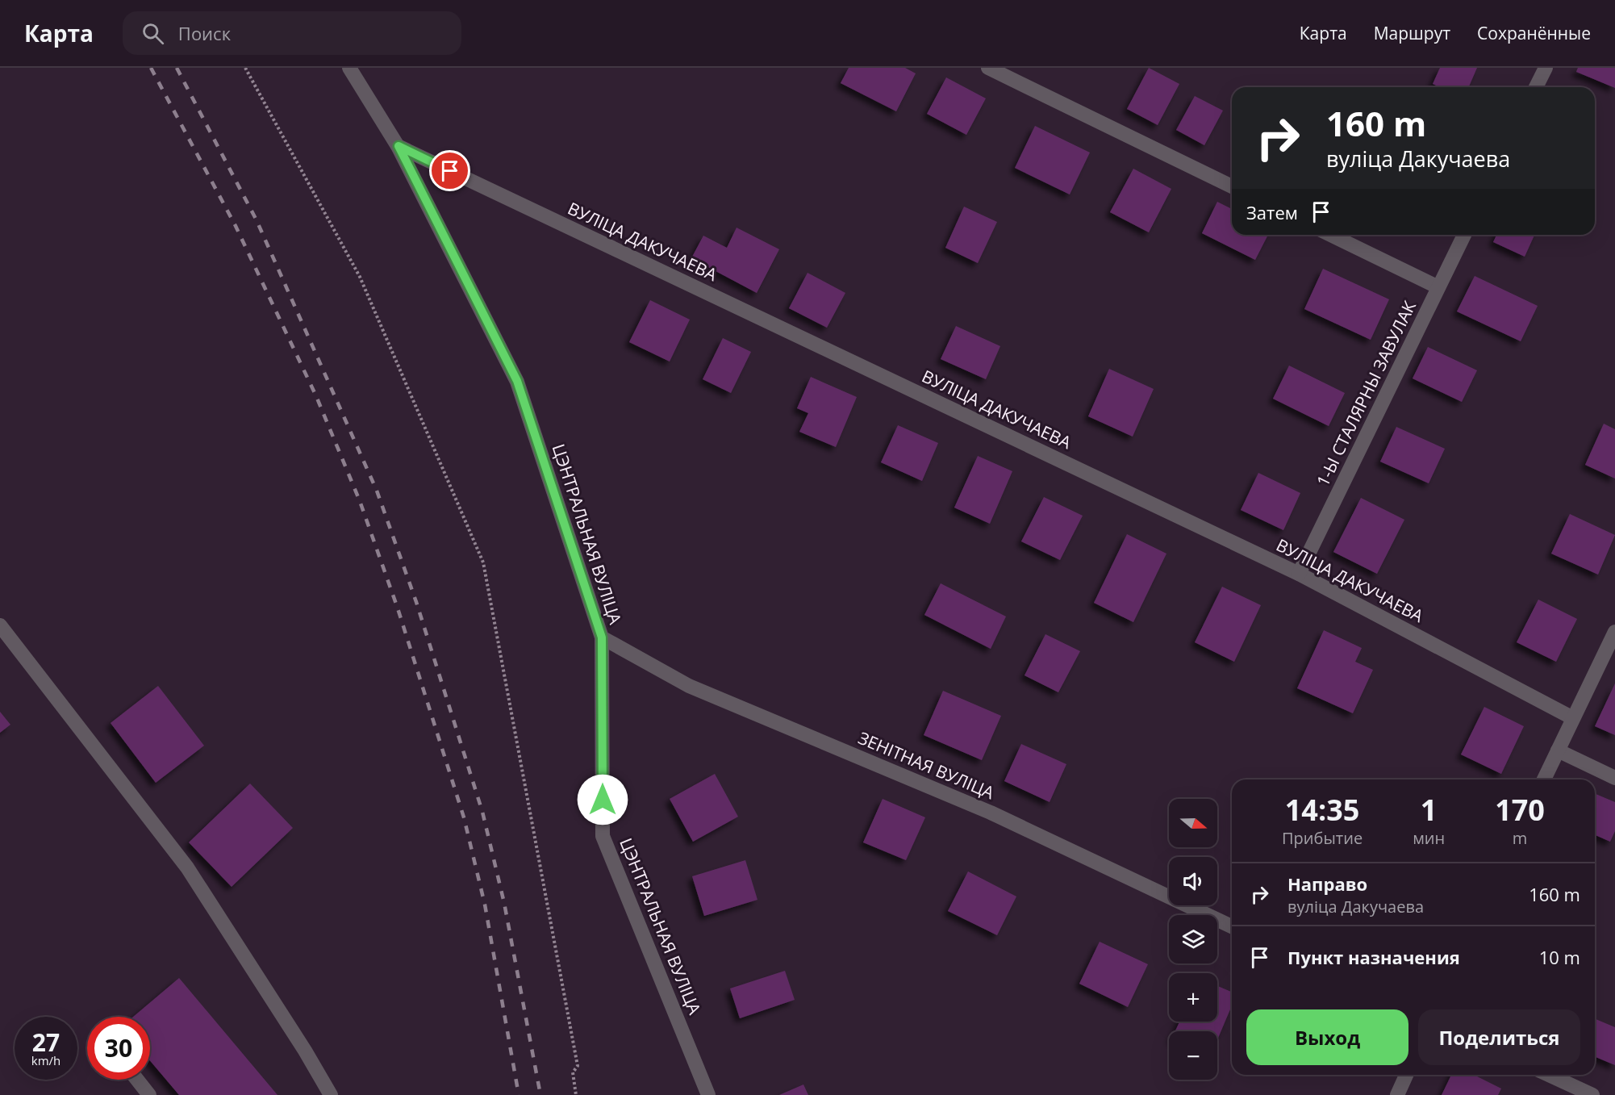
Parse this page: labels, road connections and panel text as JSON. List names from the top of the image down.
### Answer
{
  "streets": {
    "street": [
      "ВУЛІЦА ДАКУЧАЕВА",
      "1-Ы СТАЛЯРНЫ ЗАВУЛАК",
      "ЦЭНТРАЛЬНАЯ ВУЛІЦА",
      "ЗЕНІТНАЯ ВУЛІЦА"
    ]
  },
  "crossings": [
    ["ВУЛІЦА ДАКУЧАЕВА", "1-Ы СТАЛЯРНЫ ЗАВУЛАК"],
    ["ВУЛІЦА ДАКУЧАЕВА", "ЦЭНТРАЛЬНАЯ ВУЛІЦА"],
    ["ЦЭНТРАЛЬНАЯ ВУЛІЦА", "ЗЕНІТНАЯ ВУЛІЦА"]
  ],
  "north": "right",
  "page": {
    "header": "Карта",
    "search": "Поиск",
    "nav": ["Карта", "Маршрут", "Сохранённые"],
    "turn": ["160 m", "вуліца Дакучаева"],
    "then": "Затем",
    "eta": [
      "14:35",
      "Прибытие",
      "1",
      "мин",
      "170",
      "m"
    ],
    "map_buttons": ["+", "−"],
    "list": [
      {
        "name": "Направо",
        "note": "вуліца Дакучаева",
        "value": "160 m"
      },
      {
        "name": "Пункт назначения",
        "value": "10 m"
      }
    ],
    "buttons": ["Выход", "Поделиться"],
    "speed": "27 km/h",
    "limit": "30"
  }
}
